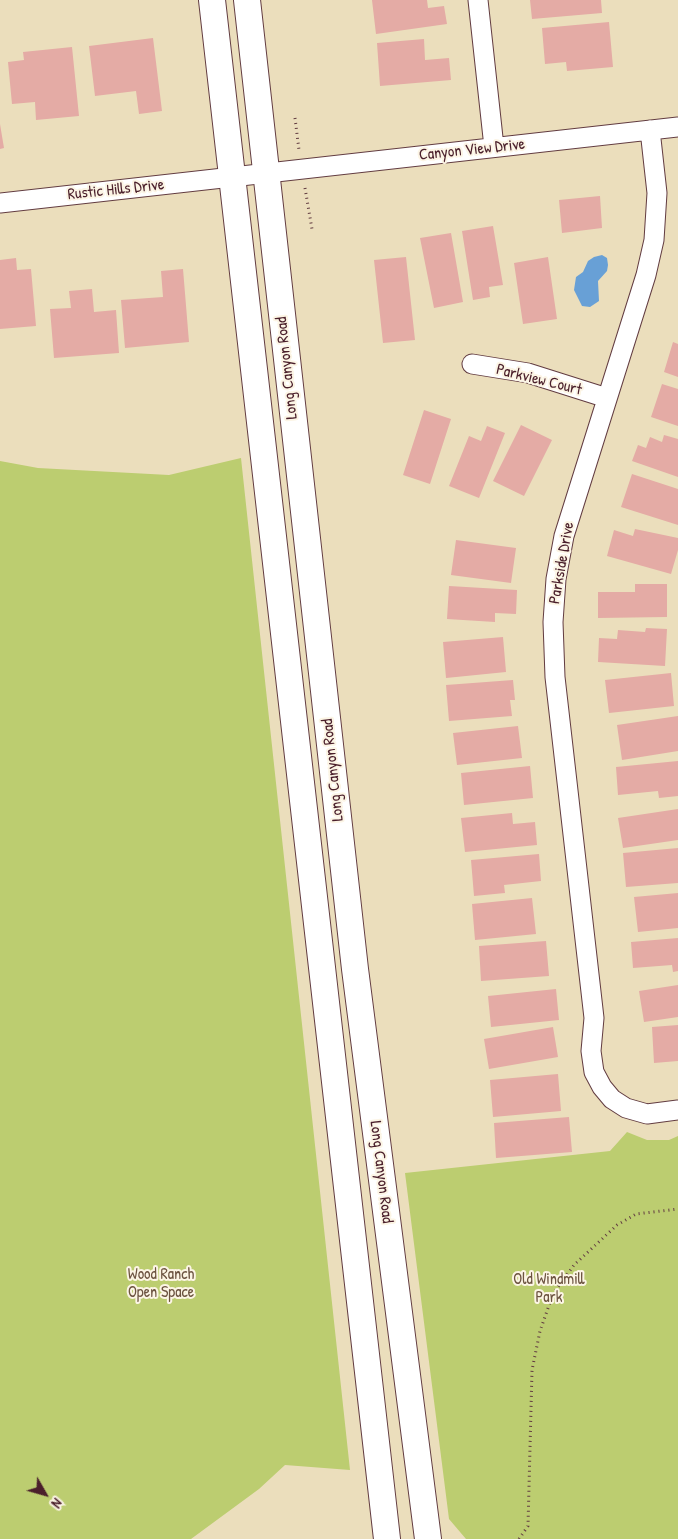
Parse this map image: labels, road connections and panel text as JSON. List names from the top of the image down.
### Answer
{
  "streets": {
    "main road": ["Long Canyon Road"],
    "street": [
      "Canyon View Drive",
      "Rustic Hills Drive",
      "Parkview Court",
      "Parkside Drive"
    ]
  },
  "crossings": [
    ["Canyon View Drive", "Rustic Hills Drive"],
    ["Canyon View Drive", "Long Canyon Road"],
    ["Canyon View Drive", "Parkside Drive"],
    ["Rustic Hills Drive", "Long Canyon Road"],
    ["Parkview Court", "Parkside Drive"]
  ],
  "parks": ["Wood Ranch Open Space", "Old Windmill Park"],
  "north": "bottom right"
}
